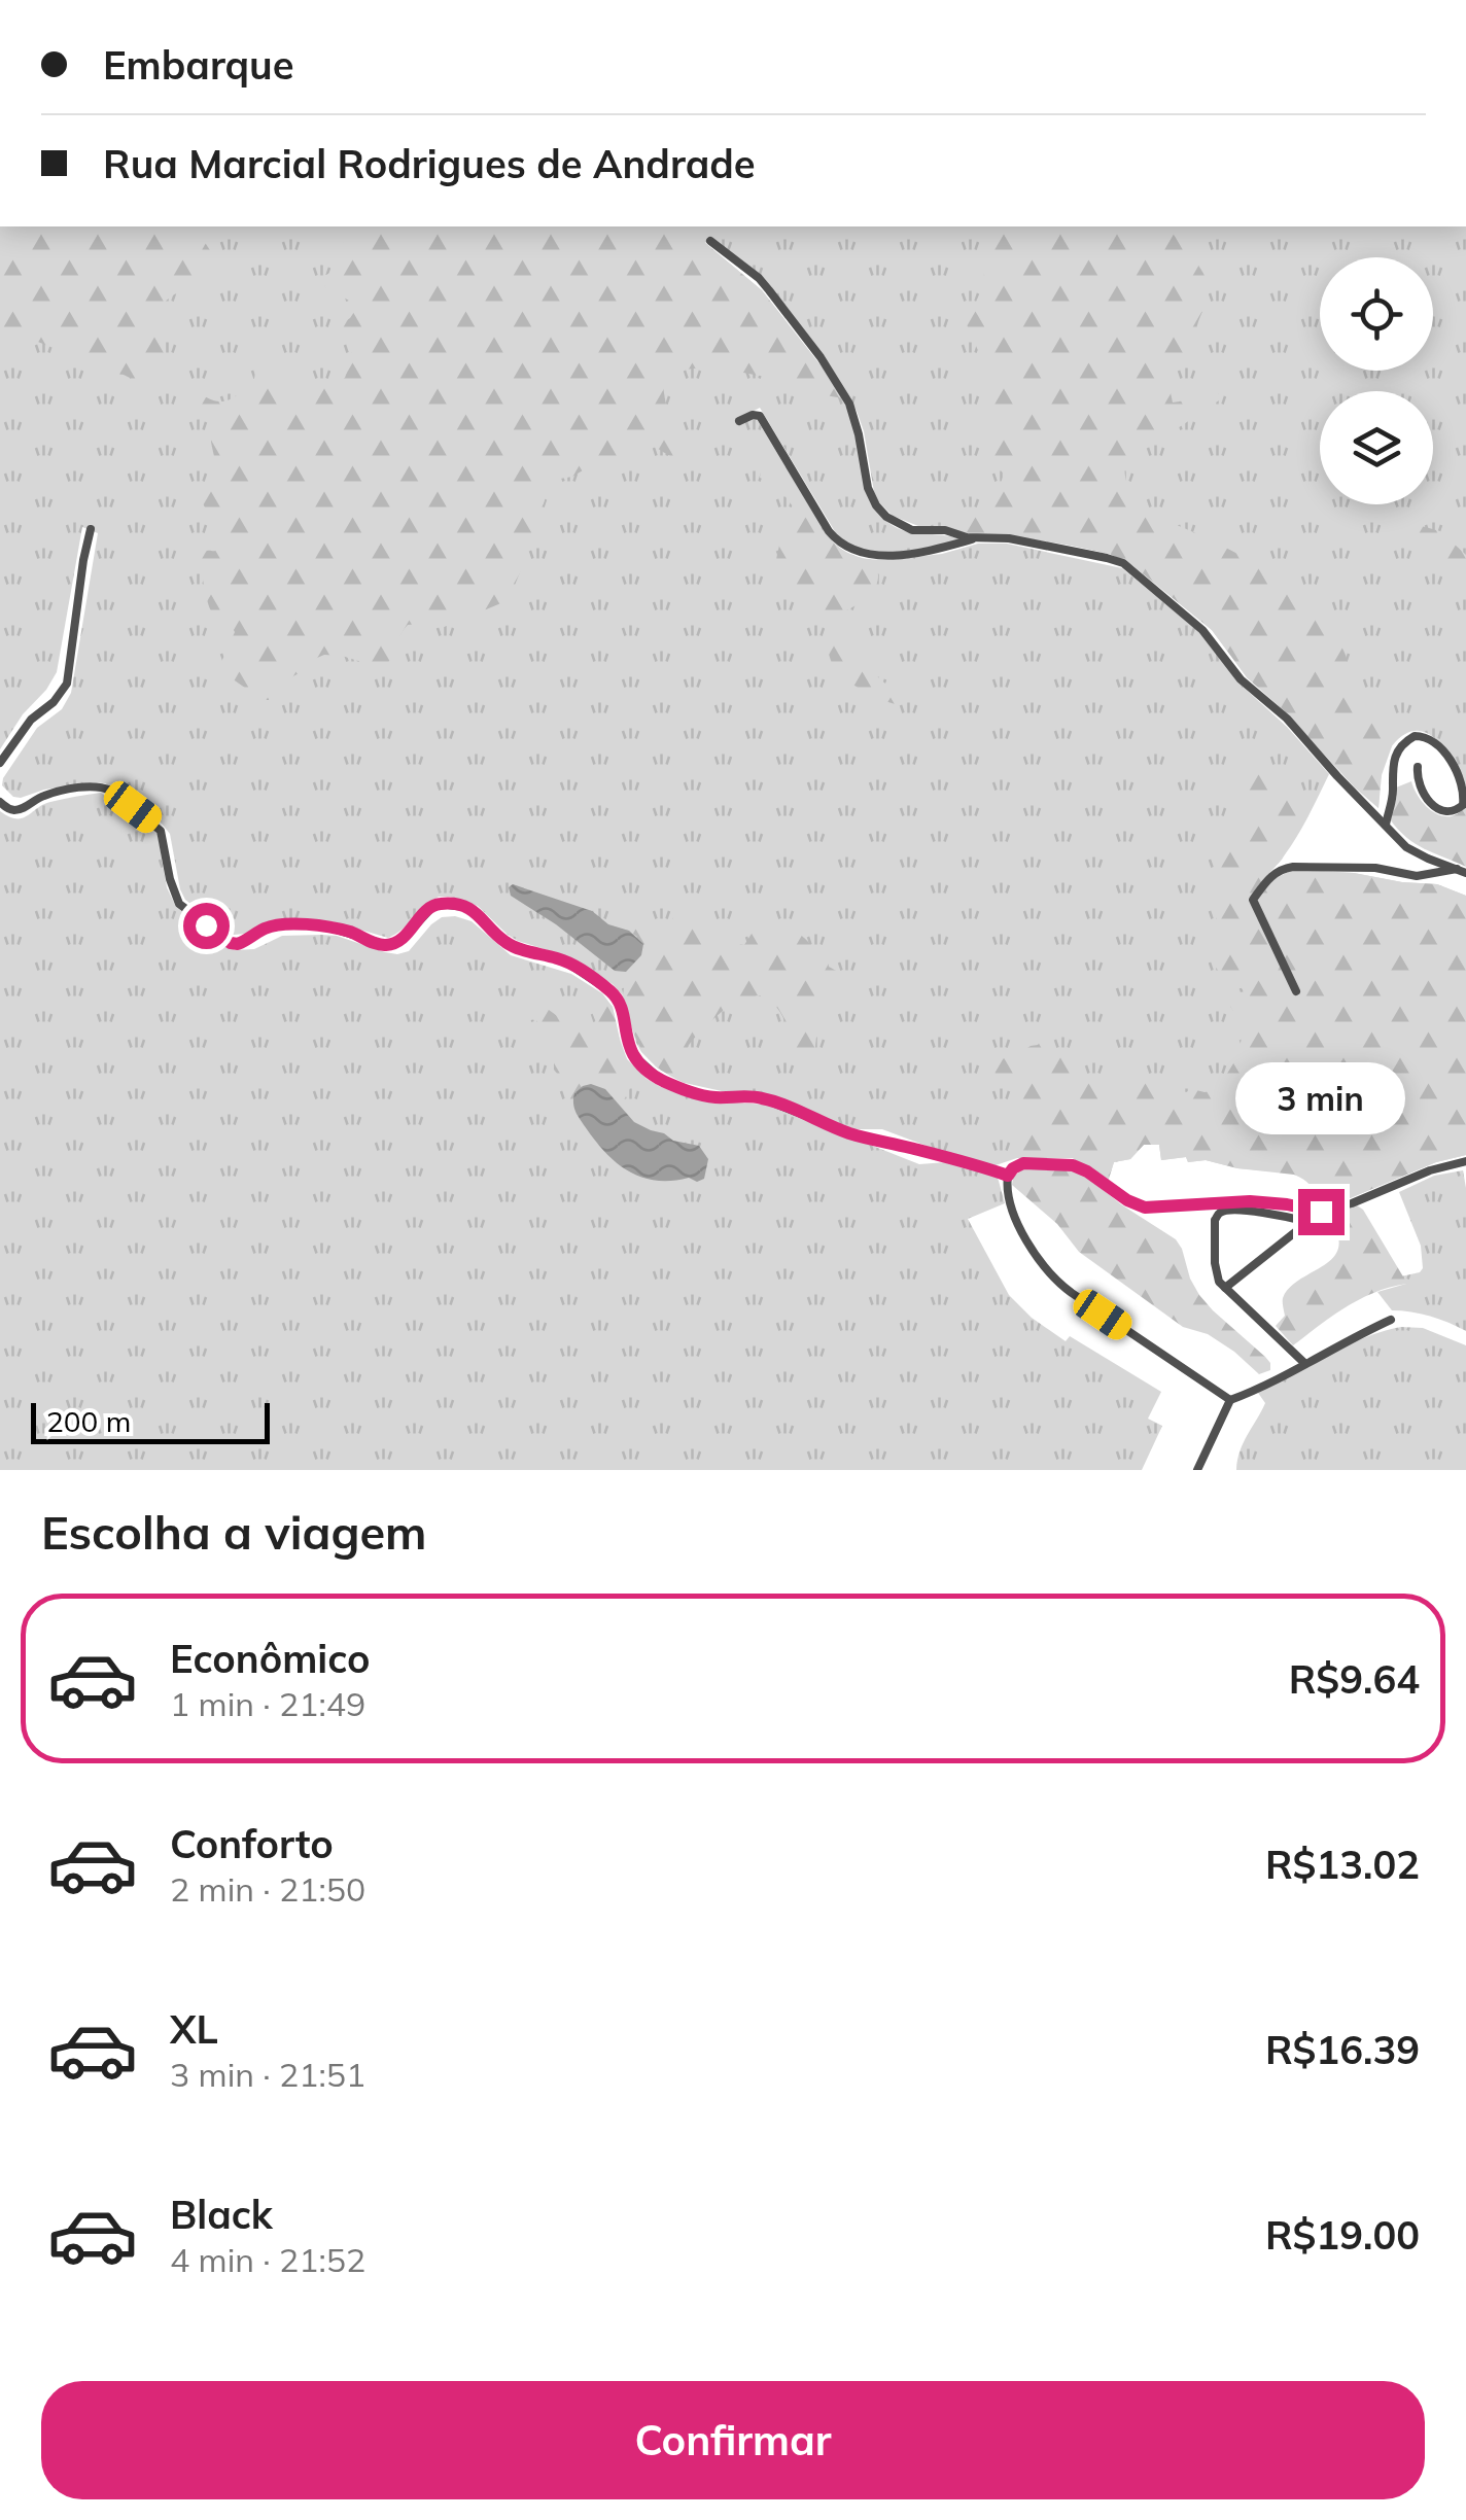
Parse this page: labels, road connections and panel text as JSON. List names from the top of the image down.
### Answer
{
  "scale_bar": "200 m",
  "page": {
    "banner": ["Embarque", "Rua Marcial Rodrigues de Andrade"],
    "bubble": "3 min",
    "scale": "200 m",
    "heading": "Escolha a viagem",
    "list": [
      {
        "name": "Econômico",
        "note": "1 min · 21:49",
        "value": "R$9.64"
      },
      {
        "name": "Conforto",
        "note": "2 min · 21:50",
        "value": "R$13.02"
      },
      {
        "name": "XL",
        "note": "3 min · 21:51",
        "value": "R$16.39"
      },
      {
        "name": "Black",
        "note": "4 min · 21:52",
        "value": "R$19.00"
      }
    ],
    "buttons": "Confirmar"
  }
}
